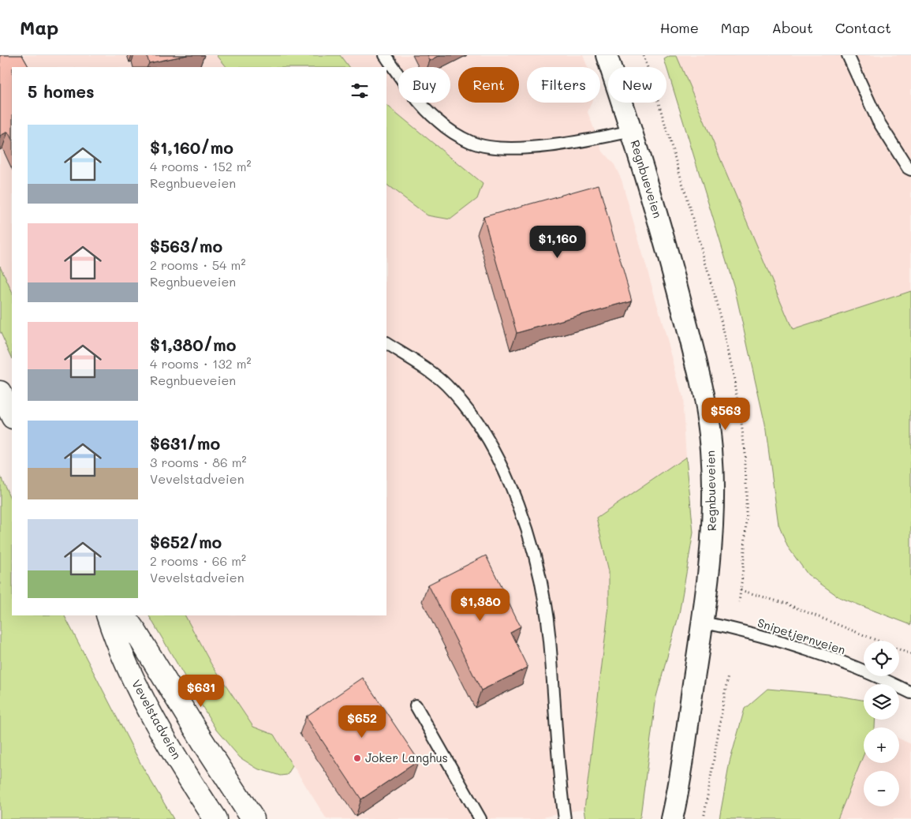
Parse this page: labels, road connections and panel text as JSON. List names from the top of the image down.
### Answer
{
  "streets": {
    "main road": ["Vevelstadveien"],
    "street": ["Regnbueveien"],
    "lane": ["Snipetjernveien"]
  },
  "crossings": [
    ["Regnbueveien", "Snipetjernveien"]
  ],
  "places": ["Joker Langhus"],
  "page": {
    "header": "Map",
    "nav": [
      "Home",
      "Map",
      "About",
      "Contact"
    ],
    "chip": [
      "Buy",
      "Rent",
      "Filters",
      "New"
    ],
    "heading": "5 homes",
    "list": [
      {
        "name": "$1,160/mo",
        "note": "4 rooms · 152 m² · Regnbueveien"
      },
      {
        "name": "$563/mo",
        "note": "2 rooms · 54 m² · Regnbueveien"
      },
      {
        "name": "$1,380/mo",
        "note": "4 rooms · 132 m² · Regnbueveien"
      },
      {
        "name": "$631/mo",
        "note": "3 rooms · 86 m² · Vevelstadveien"
      },
      {
        "name": "$652/mo",
        "note": "2 rooms · 66 m² · Vevelstadveien"
      }
    ],
    "price": [
      "$1,160",
      "$563",
      "$1,380",
      "$631",
      "$652"
    ],
    "map_buttons": ["+", "−"]
  }
}
